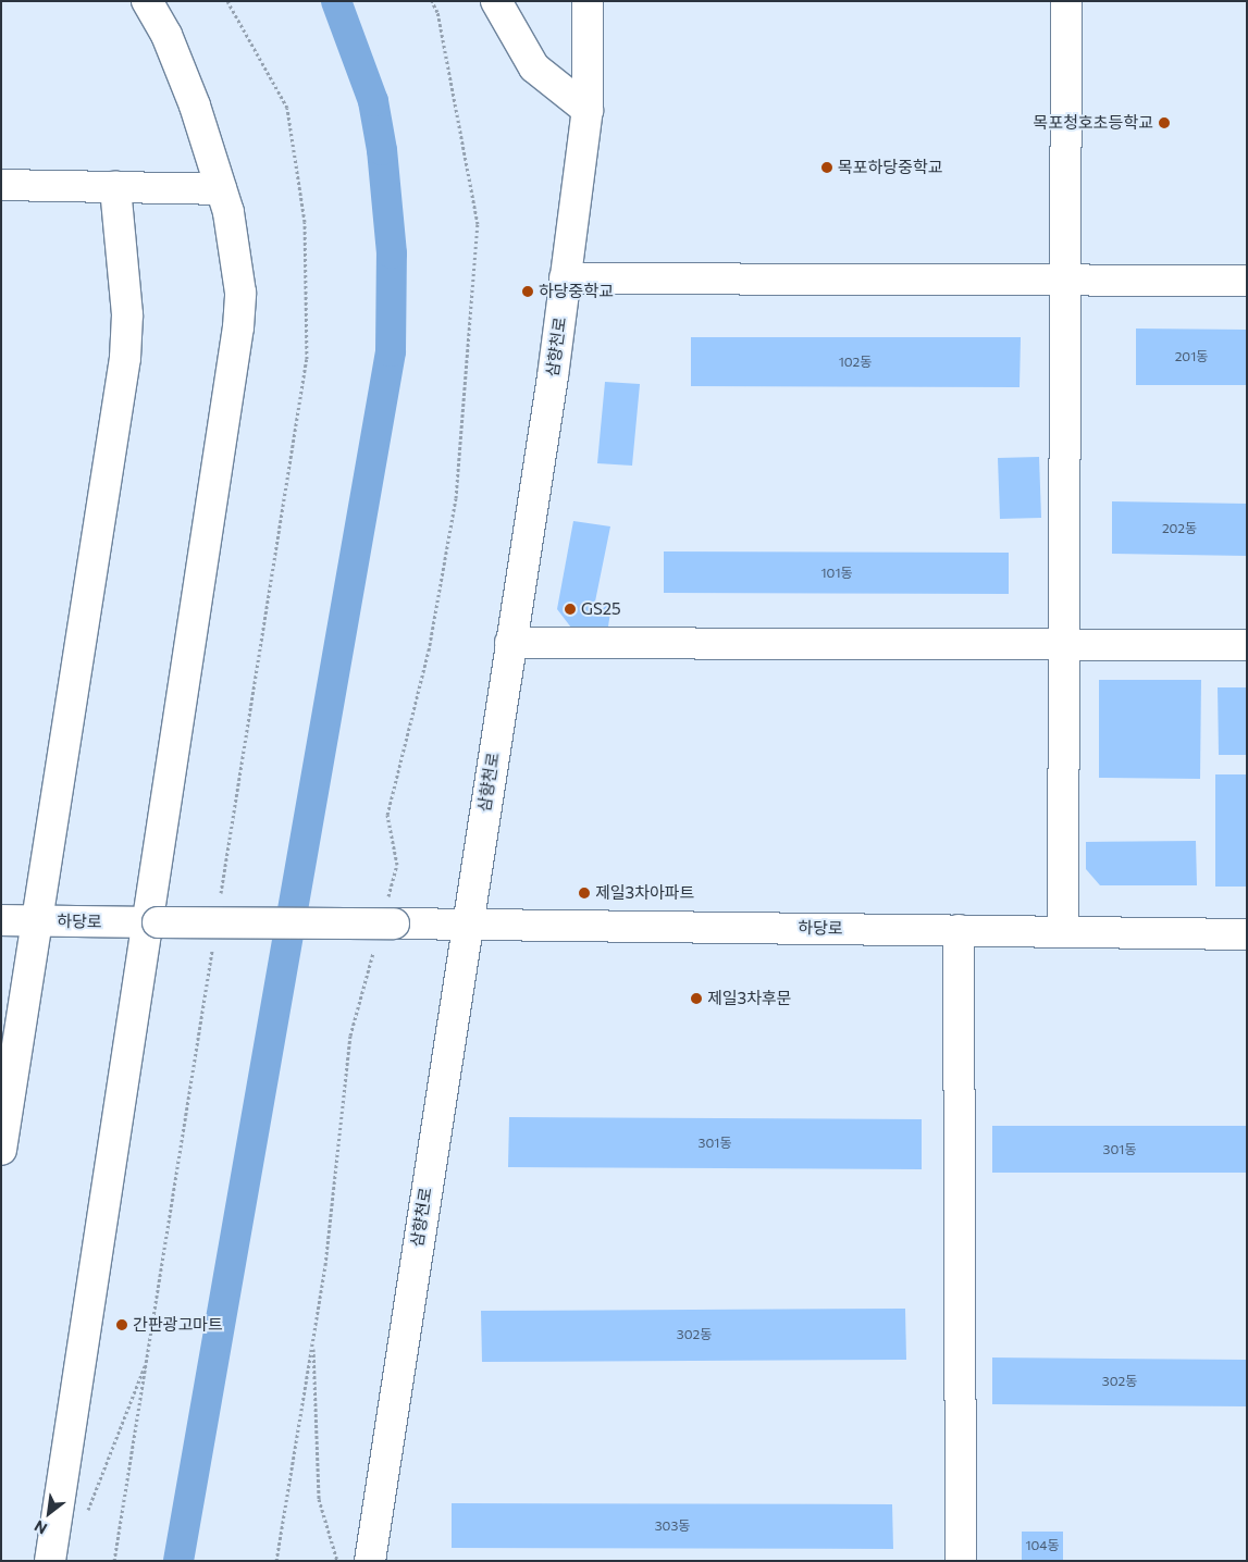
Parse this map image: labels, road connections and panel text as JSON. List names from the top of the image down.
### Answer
{
  "streets": {
    "street": ["삼향천로", "하당로"]
  },
  "crossings": [
    ["삼향천로", "하당로"]
  ],
  "places": [
    "목포청호초등학교",
    "목포하당중학교",
    "하당중학교",
    "GS25",
    "제일3차아파트",
    "제일3차후문",
    "간판광고마트"
  ],
  "house_numbers": [
    "201동",
    "102동",
    "202동",
    "101동",
    "301동",
    "301동",
    "302동",
    "302동",
    "303동",
    "104동"
  ],
  "north": "bottom left"
}
